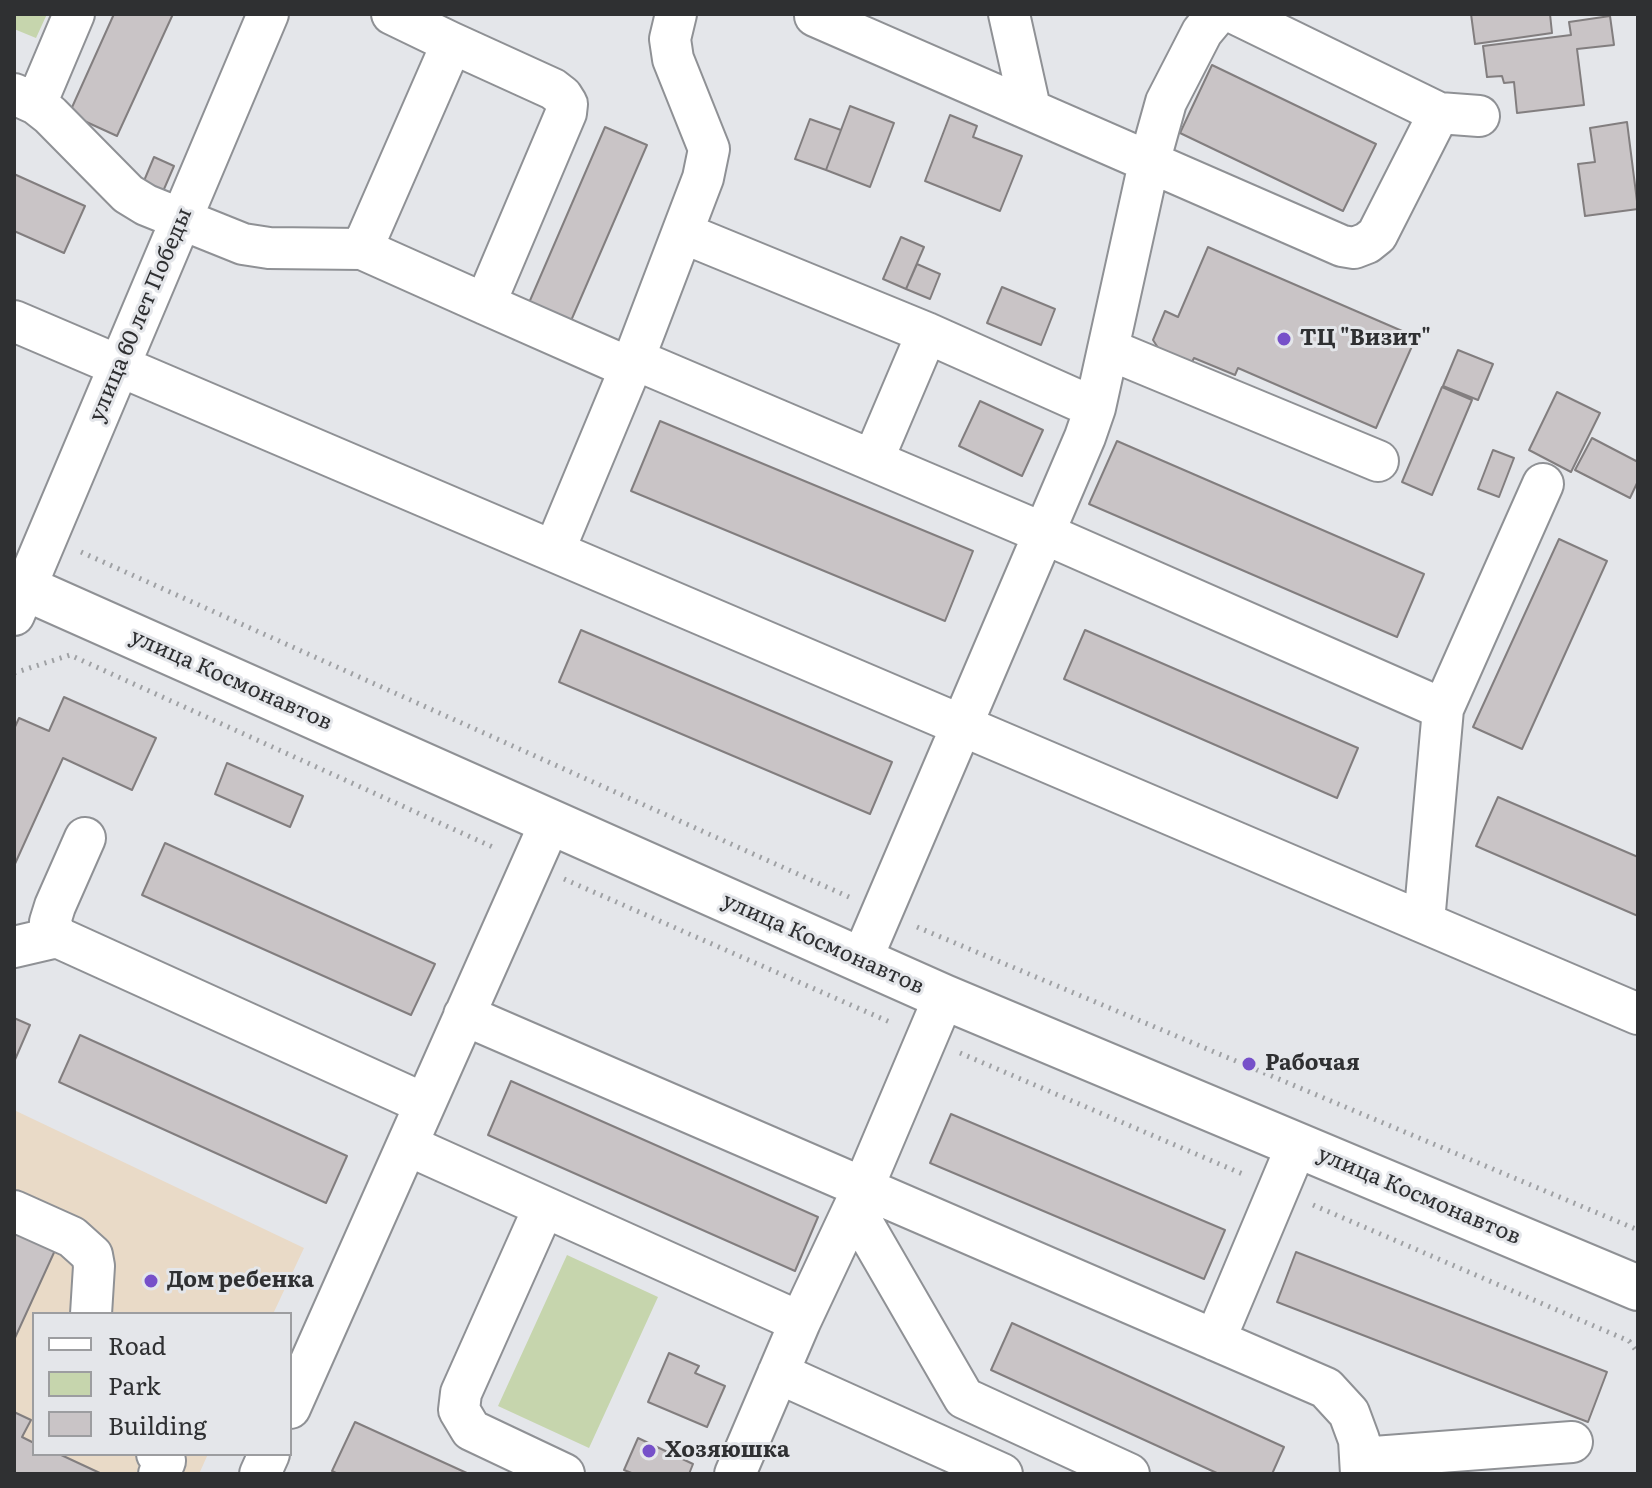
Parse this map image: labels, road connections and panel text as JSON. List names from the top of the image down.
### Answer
{
  "streets": {
    "main road": ["улица Космонавтов"],
    "street": ["улица 60 лет Победы"]
  },
  "crossings": [
    ["улица 60 лет Победы", "улица Космонавтов"]
  ],
  "places": [
    "ТЦ \"Визит\"",
    "Рабочая",
    "Дом ребенка",
    "Хозяюшка"
  ],
  "legend": ["Road", "Park", "Building"]
}
